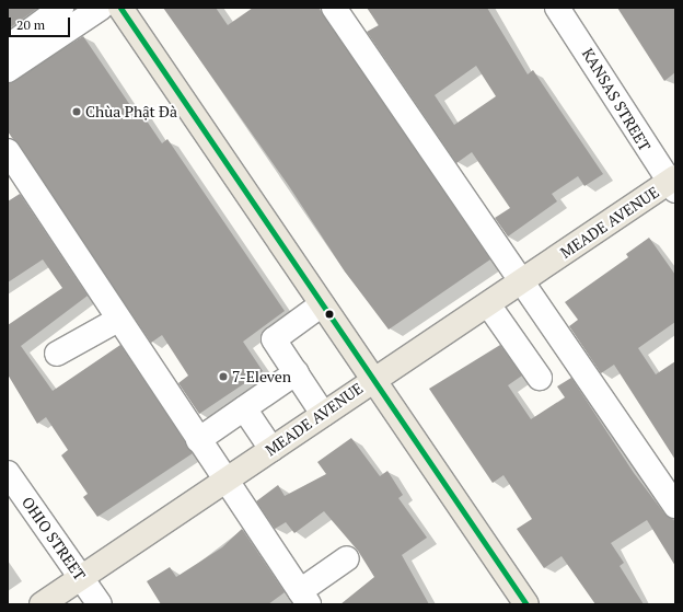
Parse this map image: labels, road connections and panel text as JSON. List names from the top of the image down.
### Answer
{
  "streets": {
    "main road": ["MEADE AVENUE"],
    "street": ["KANSAS STREET", "OHIO STREET"]
  },
  "crossings": [
    ["KANSAS STREET", "MEADE AVENUE"],
    ["MEADE AVENUE", "OHIO STREET"]
  ],
  "places": ["Chùa Phật Đà", "7-Eleven"],
  "scale_bar": "20 m"
}
